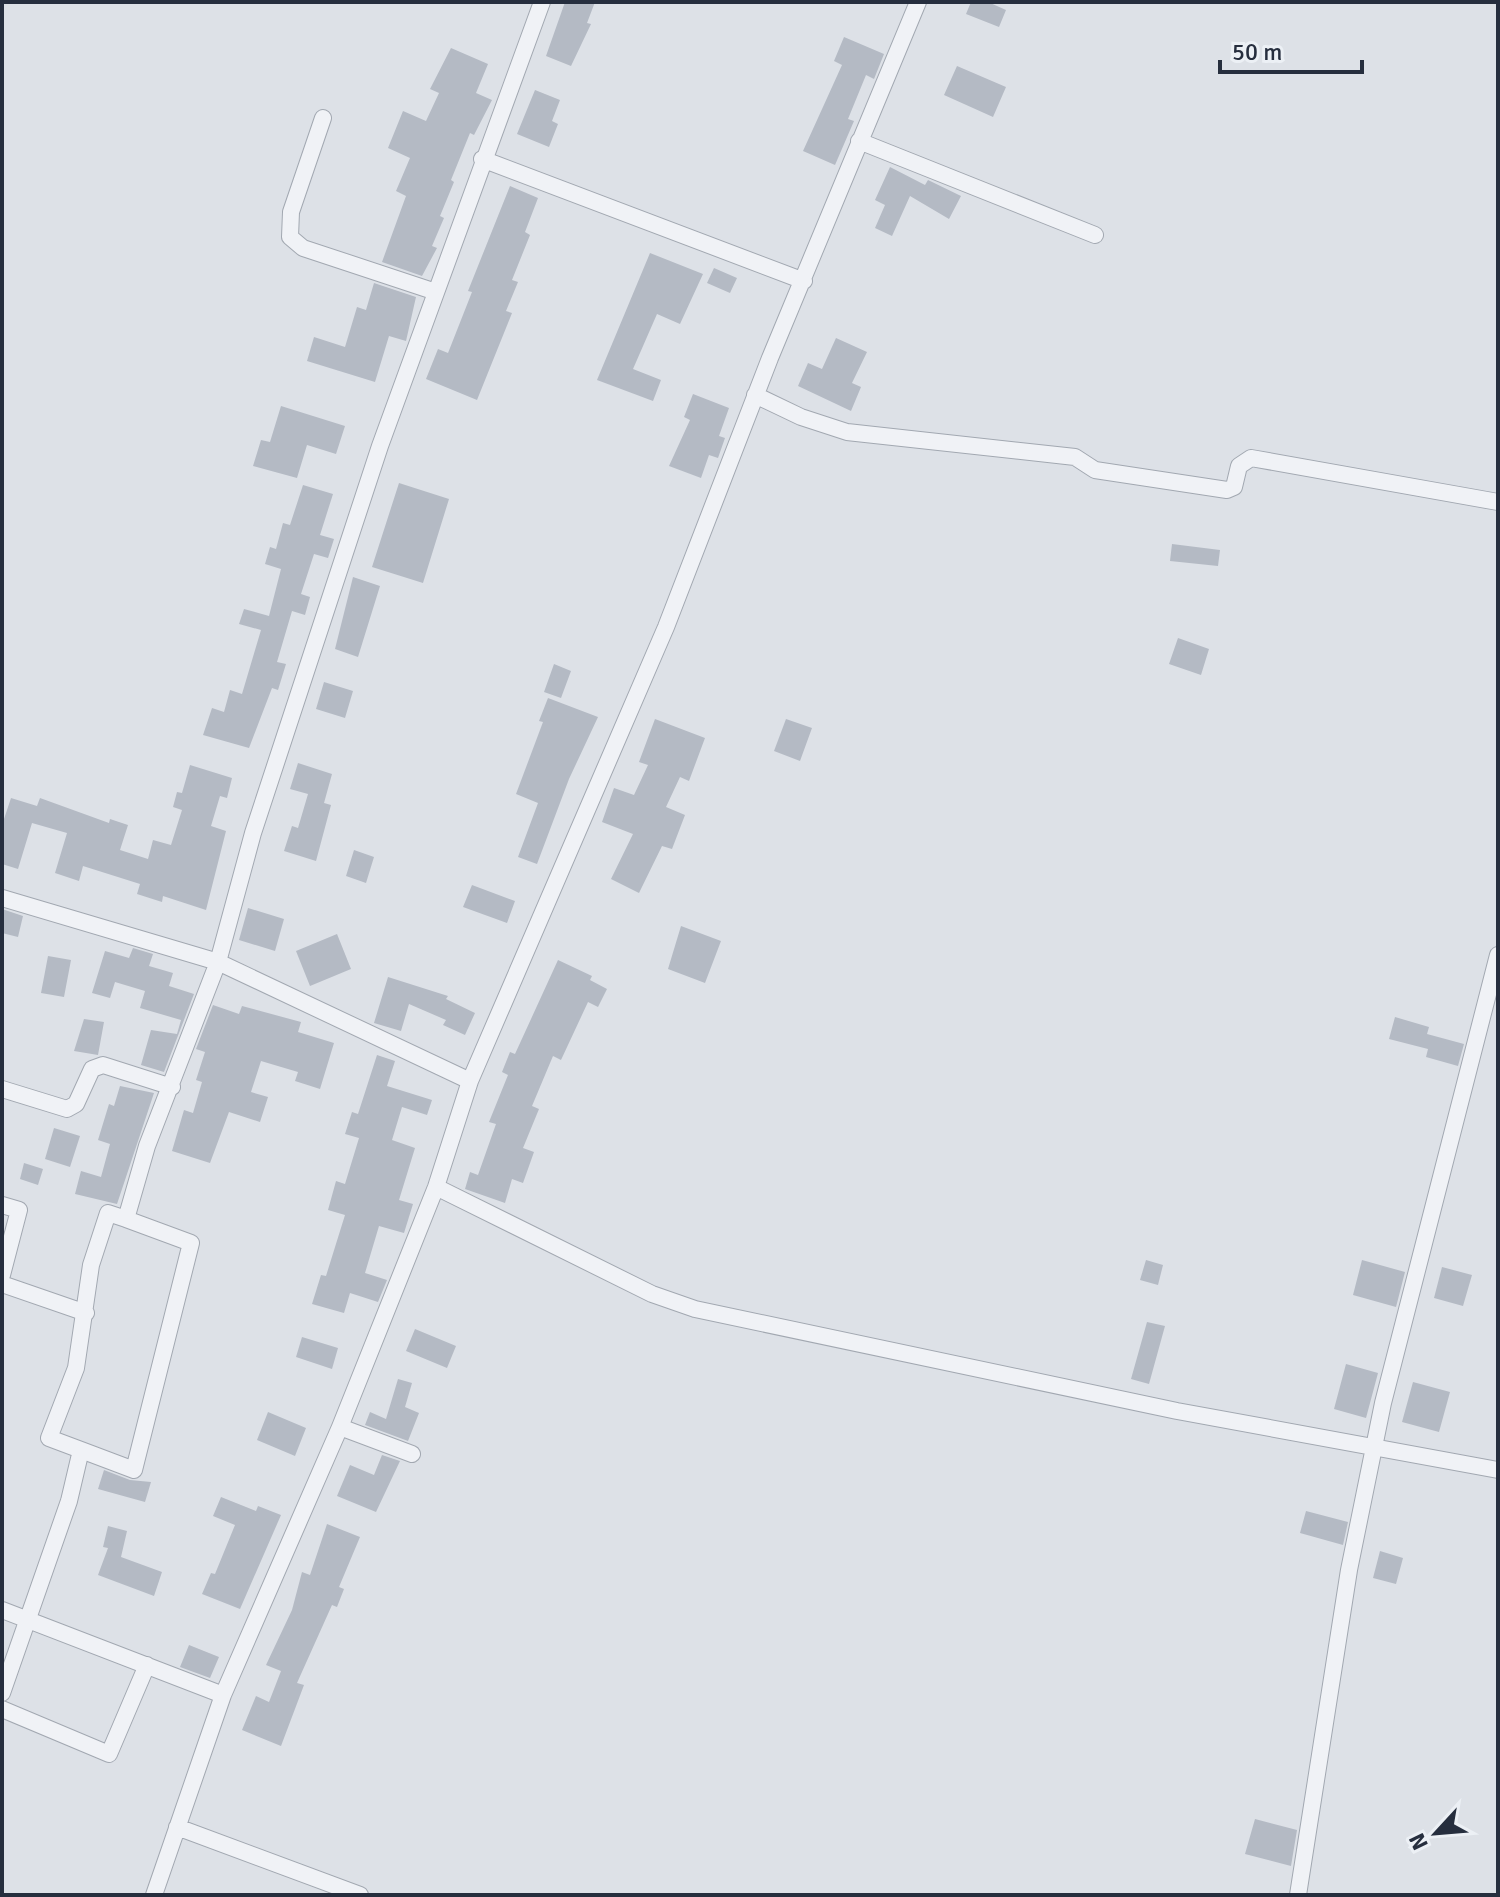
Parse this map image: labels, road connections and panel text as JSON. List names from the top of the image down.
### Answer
{
  "scale_bar": "50 m",
  "north": "bottom left"
}
